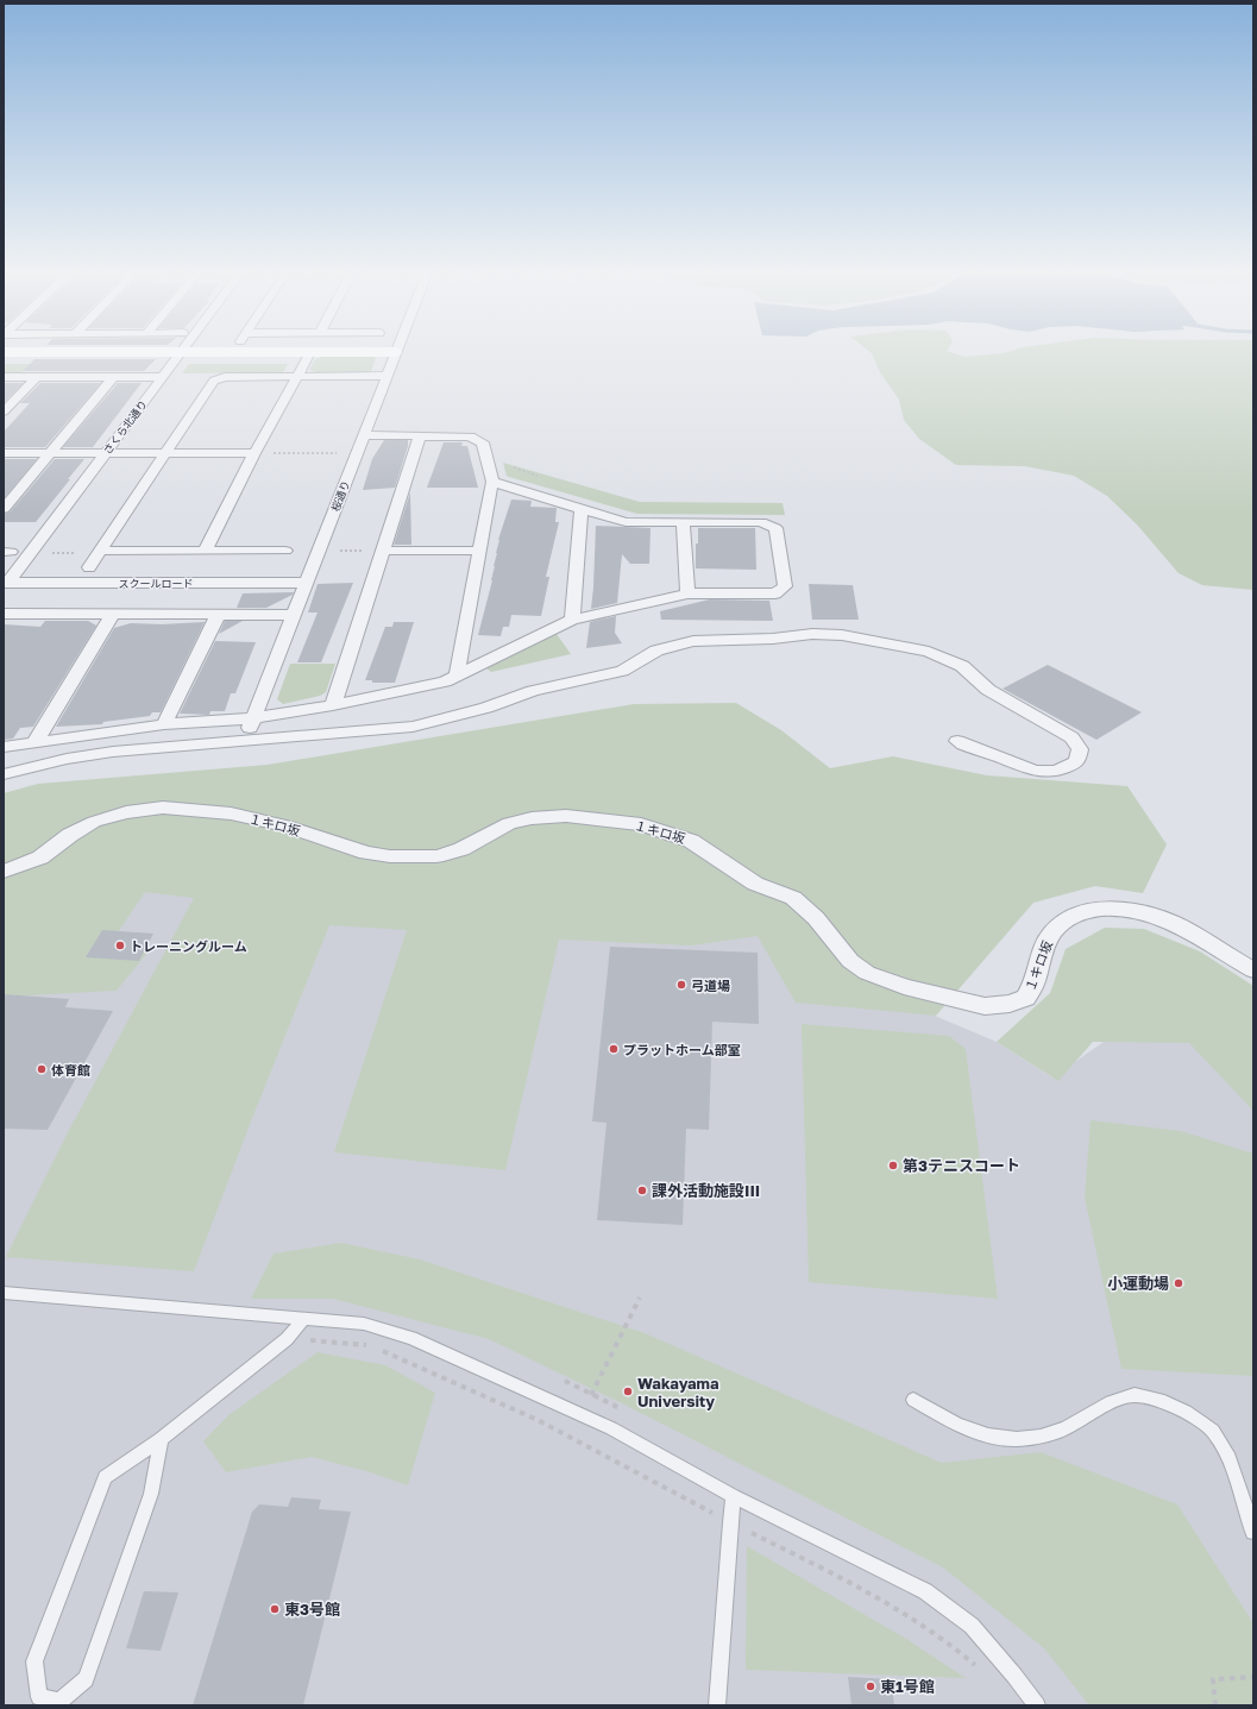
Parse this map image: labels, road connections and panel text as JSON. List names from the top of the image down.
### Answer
{
  "streets": {
    "street": [
      "さくら北通り",
      "桜通り",
      "スクールロード",
      "１キロ坂"
    ]
  },
  "crossings": [
    ["さくら北通り", "スクールロード"],
    ["桜通り", "スクールロード"]
  ],
  "places": [
    "トレーニングルーム",
    "弓道場",
    "プラットホーム部室",
    "体育館",
    "第3テニスコート",
    "課外活動施設III",
    "小運動場",
    "Wakayama University",
    "東3号館",
    "東1号館"
  ]
}
